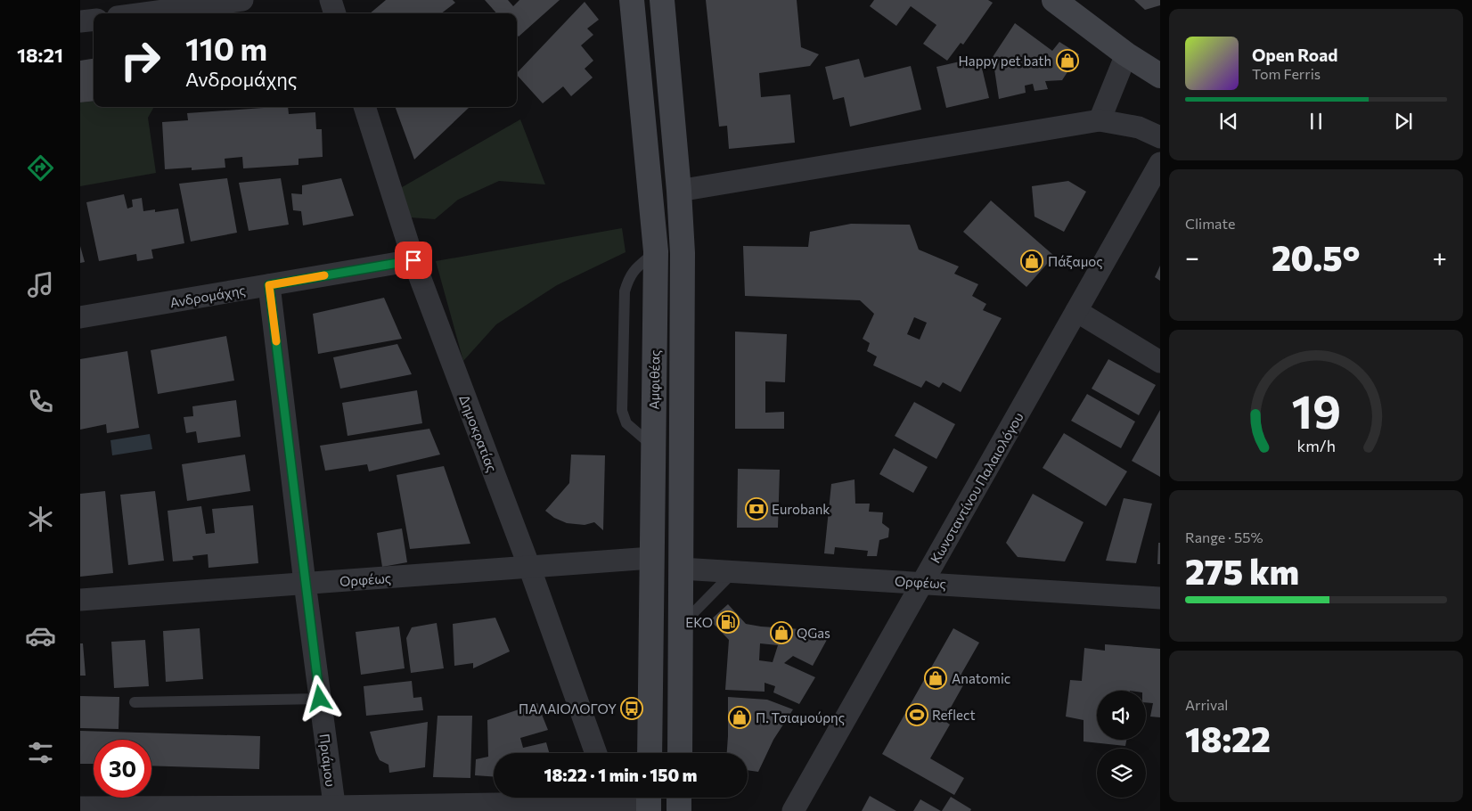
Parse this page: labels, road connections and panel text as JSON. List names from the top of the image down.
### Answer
{
  "streets": {
    "main road": ["Αμφιθέας"],
    "street": [
      "Ανδρομάχης",
      "Δημοκρατίας",
      "Κωνσταντίνου Παλαιολόγου",
      "Ορφέως",
      "Πριάμου"
    ]
  },
  "crossings": [
    ["Ανδρομάχης", "Δημοκρατίας"],
    ["Ανδρομάχης", "Πριάμου"],
    ["Αμφιθέας", "Ορφέως"],
    ["Δημοκρατίας", "Ορφέως"],
    ["Κωνσταντίνου Παλαιολόγου", "Ορφέως"],
    ["Ορφέως", "Πριάμου"]
  ],
  "places": {
    "shop": [
      "Happy pet bath",
      "Πάξαμος",
      "QGas",
      "Anatomic",
      "Π. Τσιαμούρης"
    ],
    "bank": ["Eurobank"],
    "fuel station": ["EKO"],
    "bus stop": ["ΠΑΛΑΙΟΛΟΓΟΥ"],
    "sports": ["Reflect"]
  },
  "page": {
    "tabs": "18:21",
    "turn": ["110 m", "Ανδρομάχης"],
    "song": ["Open Road", "Tom Ferris"],
    "tile": [
      "Climate",
      ["Range · 55%", "275 km"],
      ["Arrival", "18:22"]
    ],
    "heat": ["−", "20.5°", "+"],
    "limit": "30",
    "trip": "18:22 · 1 min · 150 m",
    "gauge": ["19", "km/h"]
  }
}
